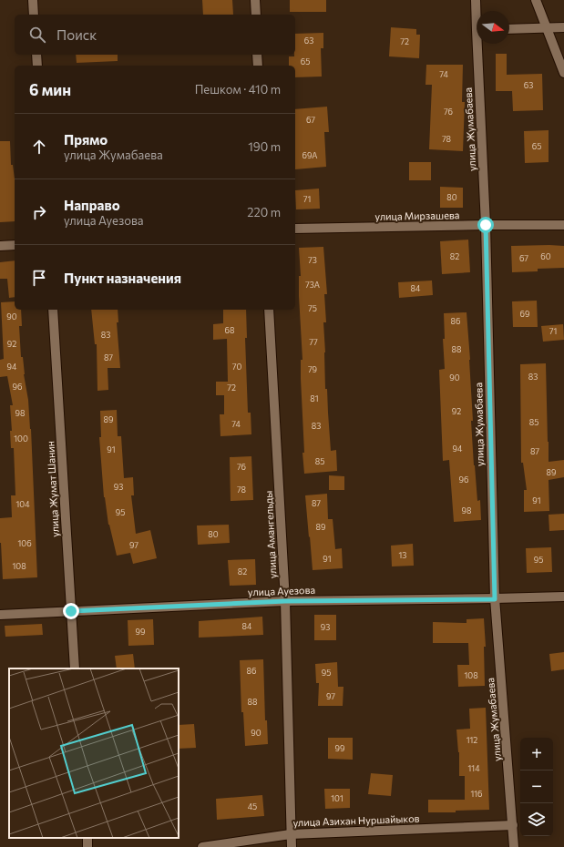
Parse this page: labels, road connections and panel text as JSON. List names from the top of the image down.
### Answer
{
  "streets": {
    "street": [
      "улица Жумабаева",
      "улица Мирзашева",
      "улица Жумат Шанин",
      "улица Амангельды",
      "улица Ауезова",
      "улица Азихан Нуршайыков"
    ]
  },
  "crossings": [
    ["улица Жумабаева", "улица Мирзашева"],
    ["улица Жумабаева", "улица Ауезова"],
    ["улица Жумабаева", "улица Азихан Нуршайыков"],
    ["улица Жумат Шанин", "улица Ауезова"],
    ["улица Амангельды", "улица Ауезова"],
    ["улица Амангельды", "улица Азихан Нуршайыков"]
  ],
  "house_numbers": [
    "63",
    "72",
    "65",
    "74",
    "63",
    "76",
    "67",
    "78",
    "65",
    "69А",
    "80",
    "71",
    "82",
    "60",
    "67",
    "73",
    "73А",
    "84",
    "75",
    "69",
    "90",
    "86",
    "68",
    "71",
    "83",
    "77",
    "92",
    "88",
    "87",
    "94",
    "70",
    "79",
    "83",
    "90",
    "96",
    "72",
    "81",
    "92",
    "98",
    "89",
    "85",
    "74",
    "83",
    "100",
    "94",
    "91",
    "87",
    "85",
    "76",
    "89",
    "96",
    "93",
    "78",
    "91",
    "87",
    "104",
    "98",
    "95",
    "89",
    "80",
    "106",
    "97",
    "13",
    "91",
    "95",
    "108",
    "82",
    "84",
    "93",
    "99",
    "86",
    "95",
    "108",
    "97",
    "88",
    "90",
    "112",
    "99",
    "114",
    "116",
    "101",
    "45"
  ],
  "north": "right",
  "page": {
    "search": "Поиск",
    "heading": ["6 мин", "Пешком · 410 m"],
    "list": [
      ["Прямо", "улица Жумабаева", "190 m"],
      ["Направо", "улица Ауезова", "220 m"],
      "Пункт назначения"
    ],
    "map_buttons": ["+", "−"]
  }
}
